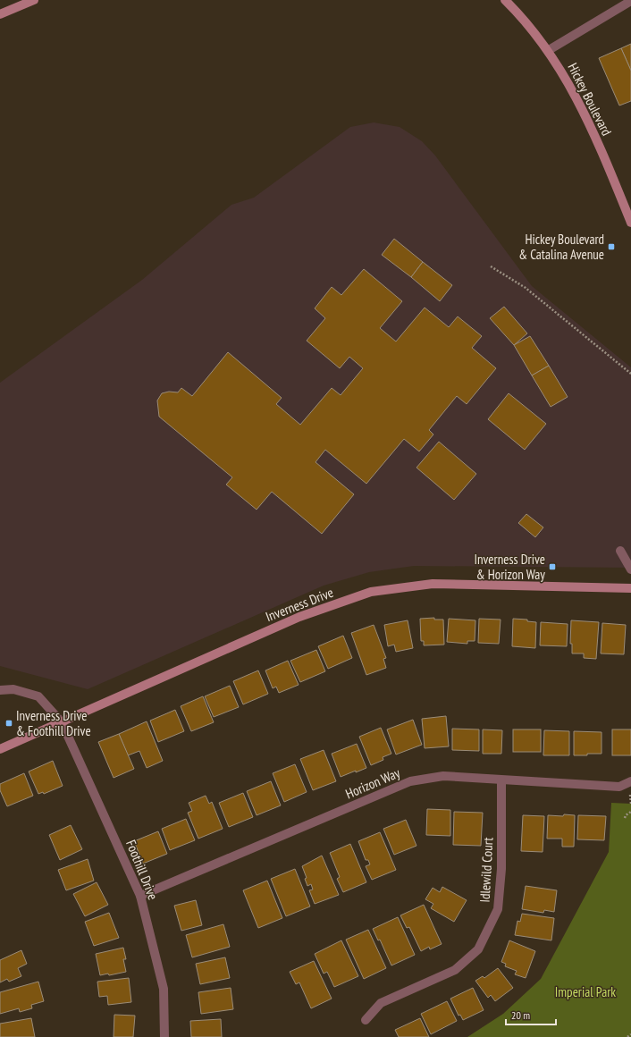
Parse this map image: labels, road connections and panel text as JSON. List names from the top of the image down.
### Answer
{
  "streets": {
    "street": [
      "Hickey Boulevard",
      "Inverness Drive",
      "Horizon Way",
      "Foothill Drive",
      "Idlewild Court"
    ]
  },
  "crossings": [
    ["Inverness Drive", "Foothill Drive"],
    ["Horizon Way", "Foothill Drive"],
    ["Horizon Way", "Idlewild Court"]
  ],
  "parks": ["Imperial Park"],
  "places": {
    "transit": ["Hickey Boulevard & Catalina Avenue", "Inverness Drive & Horizon Way", "Inverness Drive & Foothill Drive"]
  },
  "scale_bar": "20 m"
}
